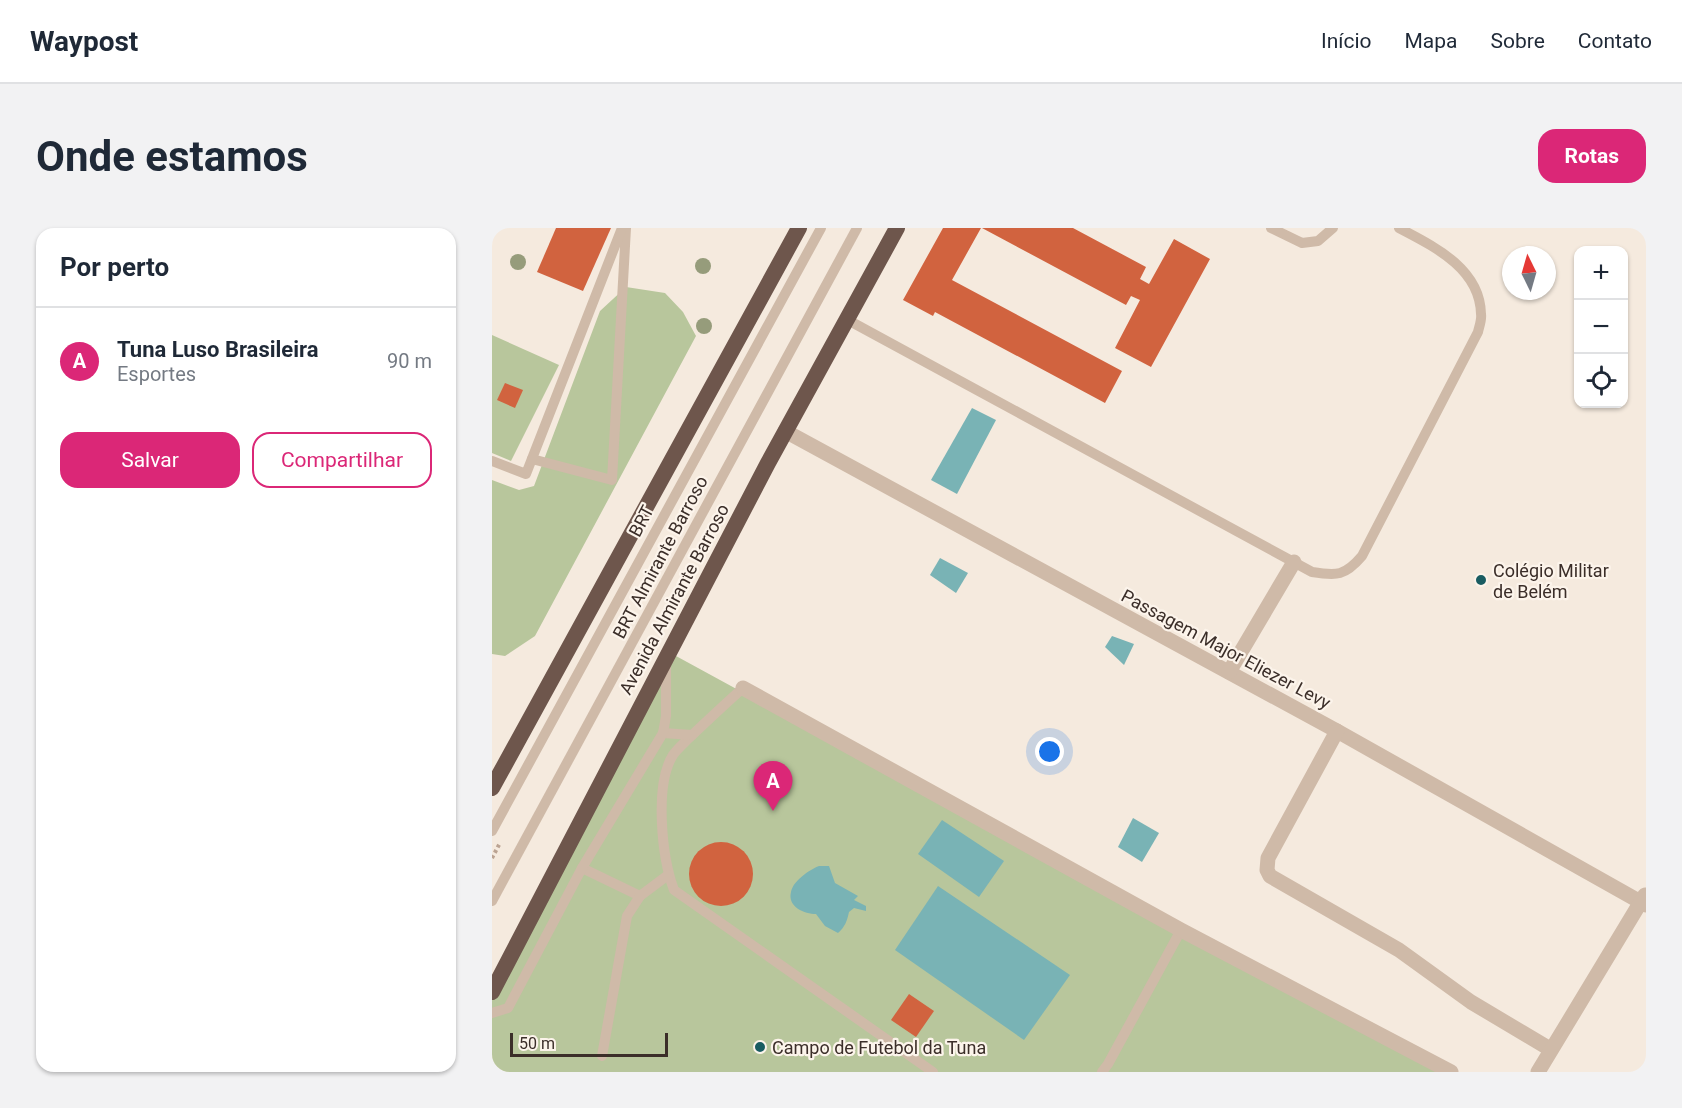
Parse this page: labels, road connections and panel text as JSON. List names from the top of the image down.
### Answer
{
  "streets": {
    "highway": ["Avenida Almirante Barroso"],
    "street": ["Passagem Major Eliezer Levy"],
    "lane": ["BRT", "BRT Almirante Barroso"]
  },
  "crossings": [
    ["Avenida Almirante Barroso", "Passagem Major Eliezer Levy"]
  ],
  "places": ["Colégio Militar de Belém", "Campo de Futebol da Tuna"],
  "scale_bar": "50 m",
  "north": "top",
  "page": {
    "header": "Waypost",
    "nav": [
      "Início",
      "Mapa",
      "Sobre",
      "Contato"
    ],
    "buttons": [
      "Rotas",
      ["Salvar", "Compartilhar"]
    ],
    "title": "Onde estamos",
    "heading": "Por perto",
    "map_buttons": ["+", "−"],
    "list": [
      {
        "mark": "A",
        "name": "Tuna Luso Brasileira",
        "note": "Esportes",
        "value": "90 m"
      }
    ],
    "pins": "A",
    "scale": "50 m"
  }
}
